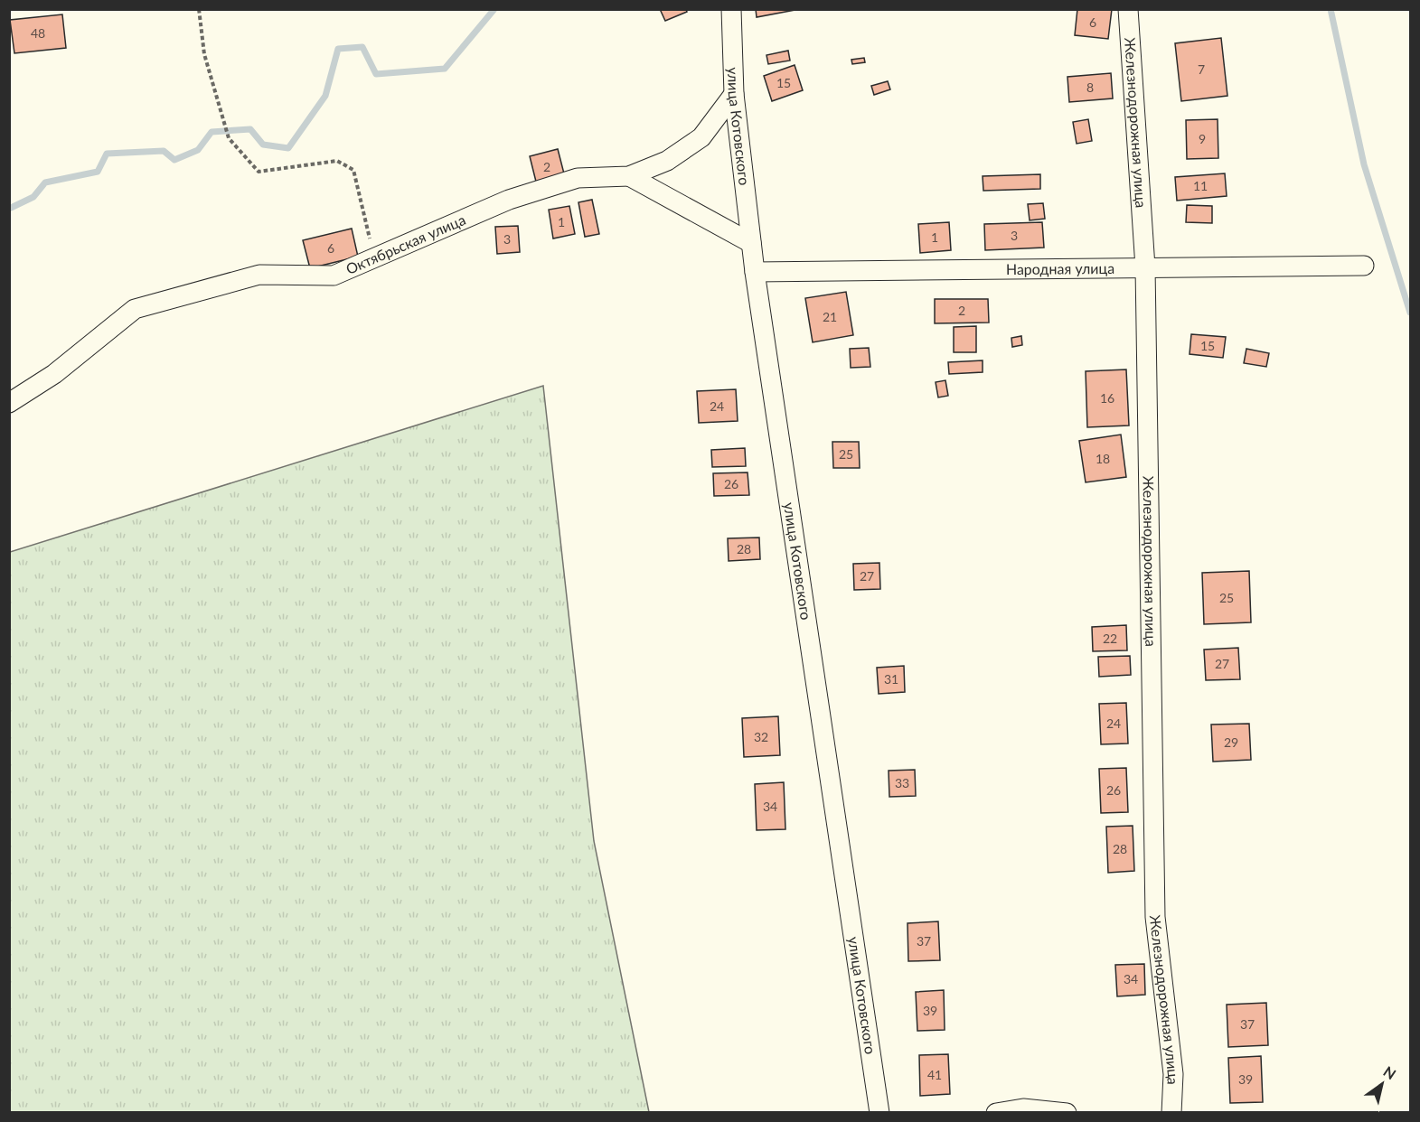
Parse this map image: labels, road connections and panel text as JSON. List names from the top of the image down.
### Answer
{
  "streets": {
    "street": [
      "Железнодорожная улица",
      "улица Котовского",
      "Октябрьская улица",
      "Народная улица"
    ]
  },
  "crossings": [
    ["Железнодорожная улица", "Народная улица"],
    ["улица Котовского", "Октябрьская улица"],
    ["улица Котовского", "Народная улица"]
  ],
  "house_numbers": [
    "6",
    "48",
    "7",
    "15",
    "8",
    "9",
    "2",
    "11",
    "1",
    "3",
    "1",
    "3",
    "6",
    "2",
    "21",
    "15",
    "16",
    "24",
    "25",
    "18",
    "26",
    "28",
    "27",
    "25",
    "22",
    "27",
    "31",
    "24",
    "32",
    "29",
    "33",
    "26",
    "34",
    "28",
    "37",
    "34",
    "39",
    "37",
    "41",
    "39"
  ],
  "north": "top right"
}
